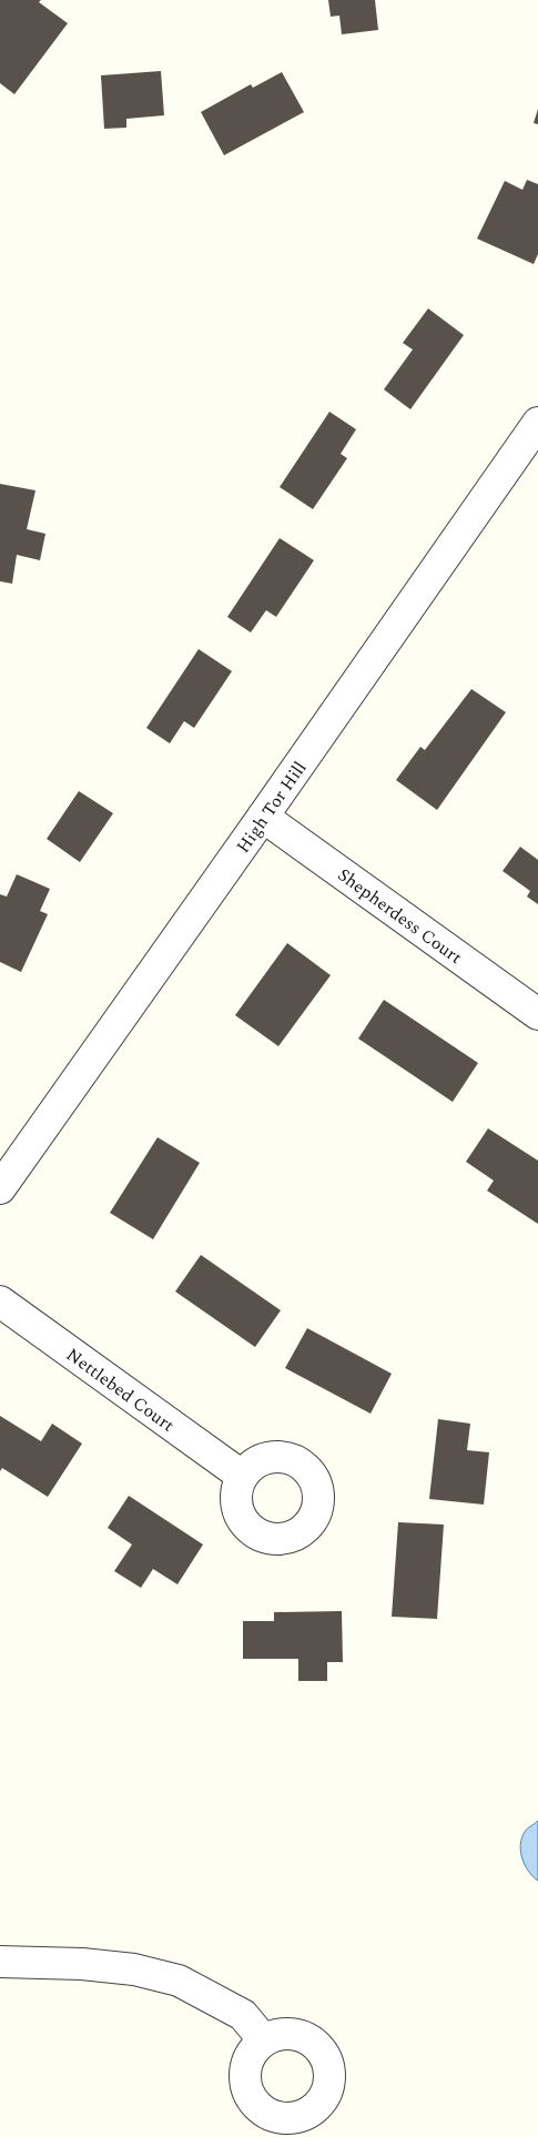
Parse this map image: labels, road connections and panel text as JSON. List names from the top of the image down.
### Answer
{
  "streets": {
    "street": ["High Tor Hill", "Shepherdess Court", "Nettlebed Court"]
  },
  "crossings": [
    ["High Tor Hill", "Shepherdess Court"]
  ]
}
